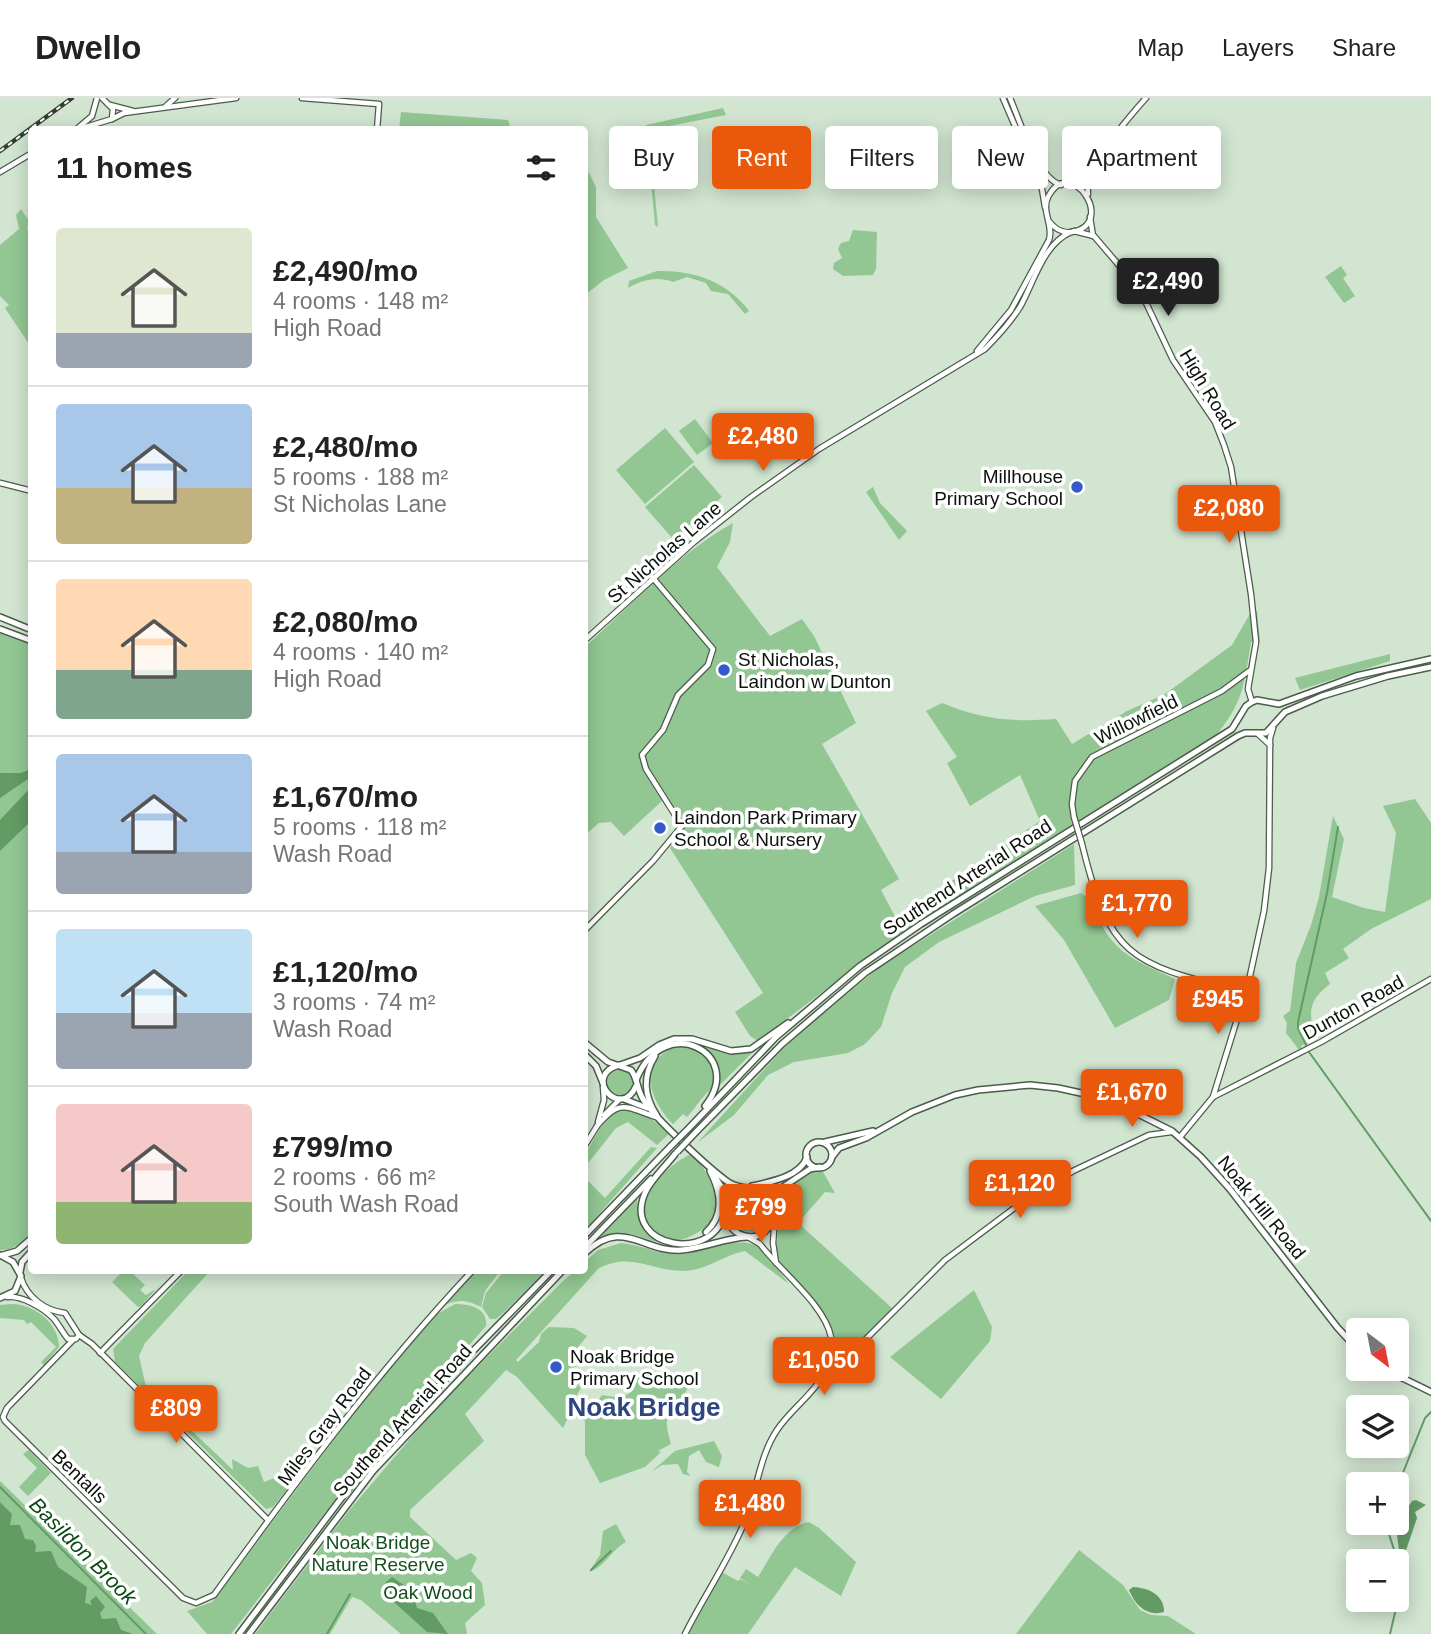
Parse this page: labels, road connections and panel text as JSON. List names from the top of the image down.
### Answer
{
  "streets": {
    "main road": ["Southend Arterial Road", "Noak Hill Road"],
    "street": [
      "High Road",
      "St Nicholas Lane",
      "Willowfield",
      "Dunton Road",
      "Miles Gray Road",
      "Bentalls"
    ]
  },
  "crossings": [
    ["High Road", "Willowfield"],
    ["High Road", "Southend Arterial Road"],
    ["Miles Gray Road", "Bentalls"]
  ],
  "districts": ["Noak Bridge"],
  "water": ["Basildon Brook"],
  "parks": ["Noak Bridge Nature Reserve", "Oak Wood"],
  "places": [
    "Millhouse Primary School",
    "St Nicholas, Laindon w Dunton",
    "Laindon Park Primary School & Nursery",
    "Noak Bridge Primary School"
  ],
  "north": "bottom right",
  "page": {
    "header": "Dwello",
    "nav": ["Map", "Layers", "Share"],
    "chip": [
      "Buy",
      "Rent",
      "Filters",
      "New",
      "Apartment"
    ],
    "heading": "11 homes",
    "list": [
      {
        "name": "£2,490/mo",
        "note": "4 rooms · 148 m² · High Road"
      },
      {
        "name": "£2,480/mo",
        "note": "5 rooms · 188 m² · St Nicholas Lane"
      },
      {
        "name": "£2,080/mo",
        "note": "4 rooms · 140 m² · High Road"
      },
      {
        "name": "£1,670/mo",
        "note": "5 rooms · 118 m² · Wash Road"
      },
      {
        "name": "£1,120/mo",
        "note": "3 rooms · 74 m² · Wash Road"
      },
      {
        "name": "£799/mo",
        "note": "2 rooms · 66 m² · South Wash Road"
      }
    ],
    "price": [
      "£2,490",
      "£2,480",
      "£2,080",
      "£1,770",
      "£945",
      "£1,670",
      "£1,120",
      "£799",
      "£1,050",
      "£809",
      "£1,480"
    ],
    "map_buttons": ["+", "−"]
  }
}
